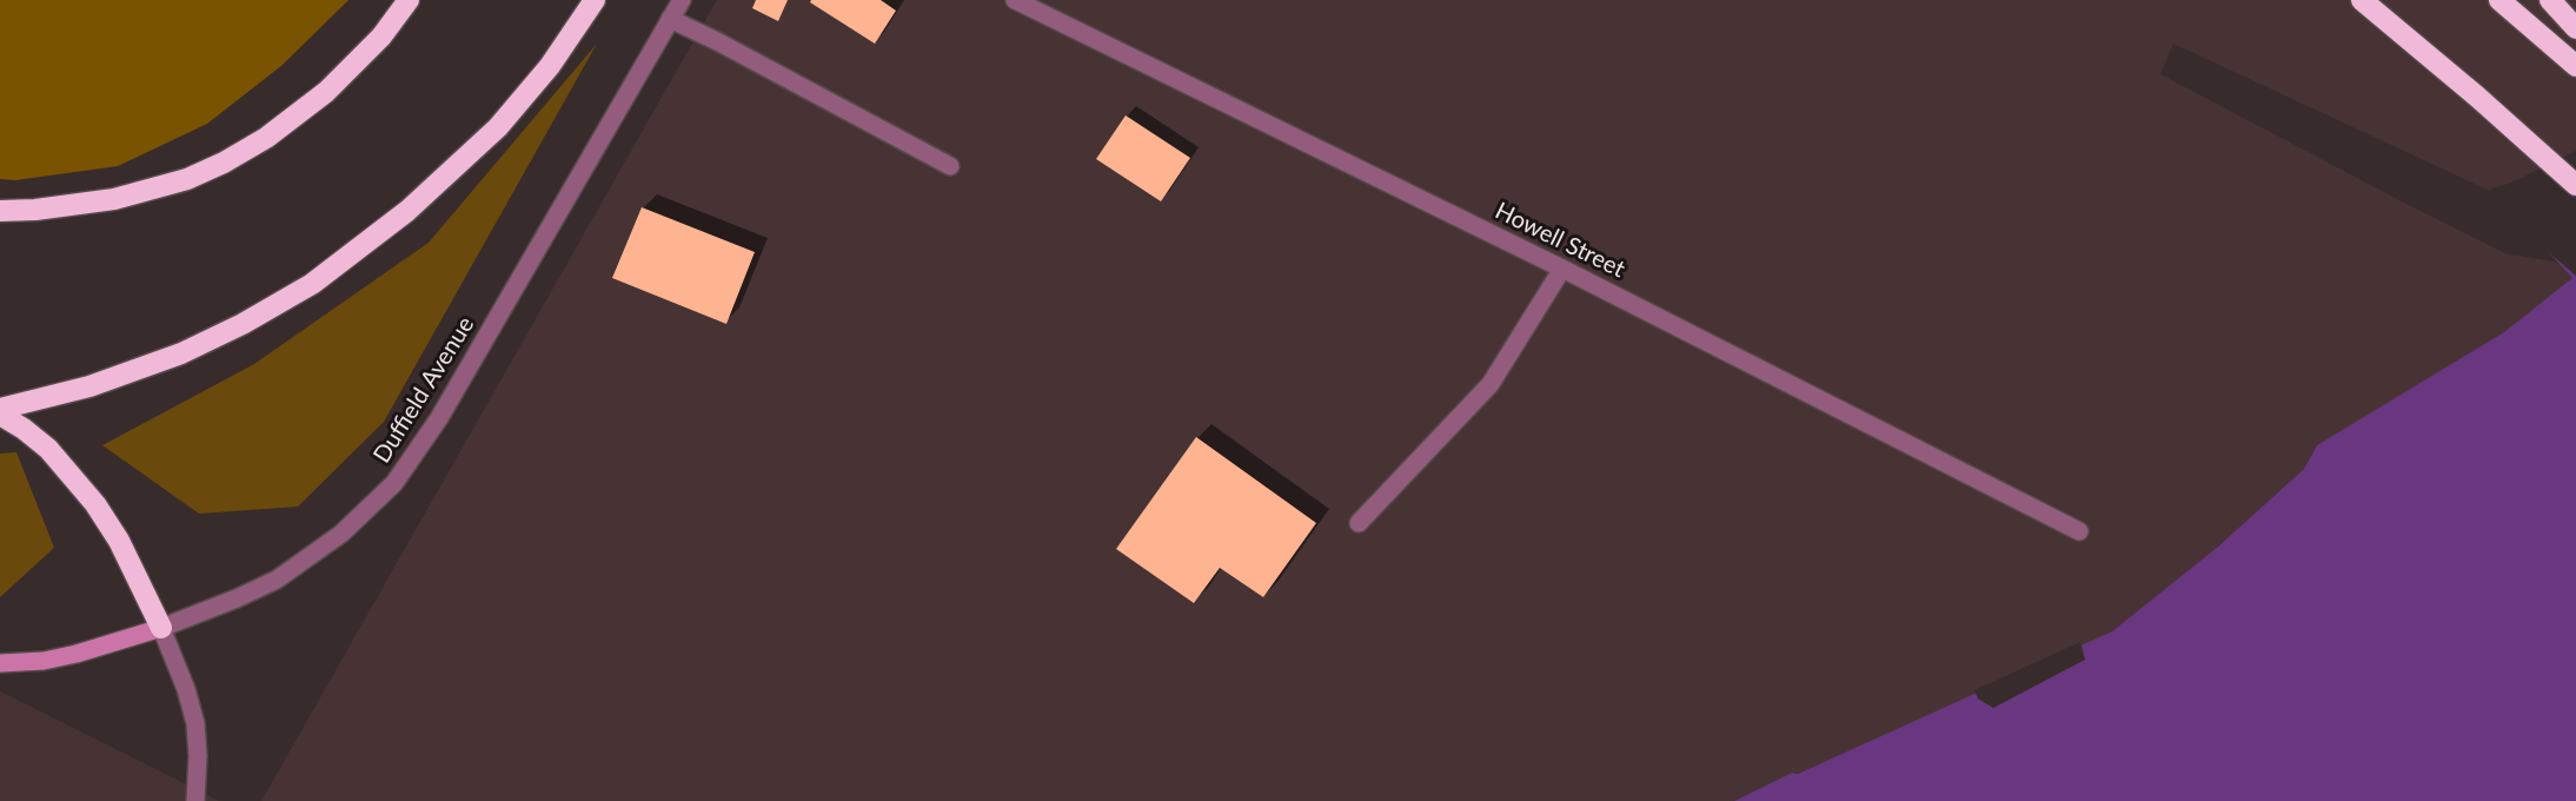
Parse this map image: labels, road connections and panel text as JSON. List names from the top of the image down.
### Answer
{
  "streets": {
    "street": ["Howell Street", "Duffield Avenue"]
  }
}
